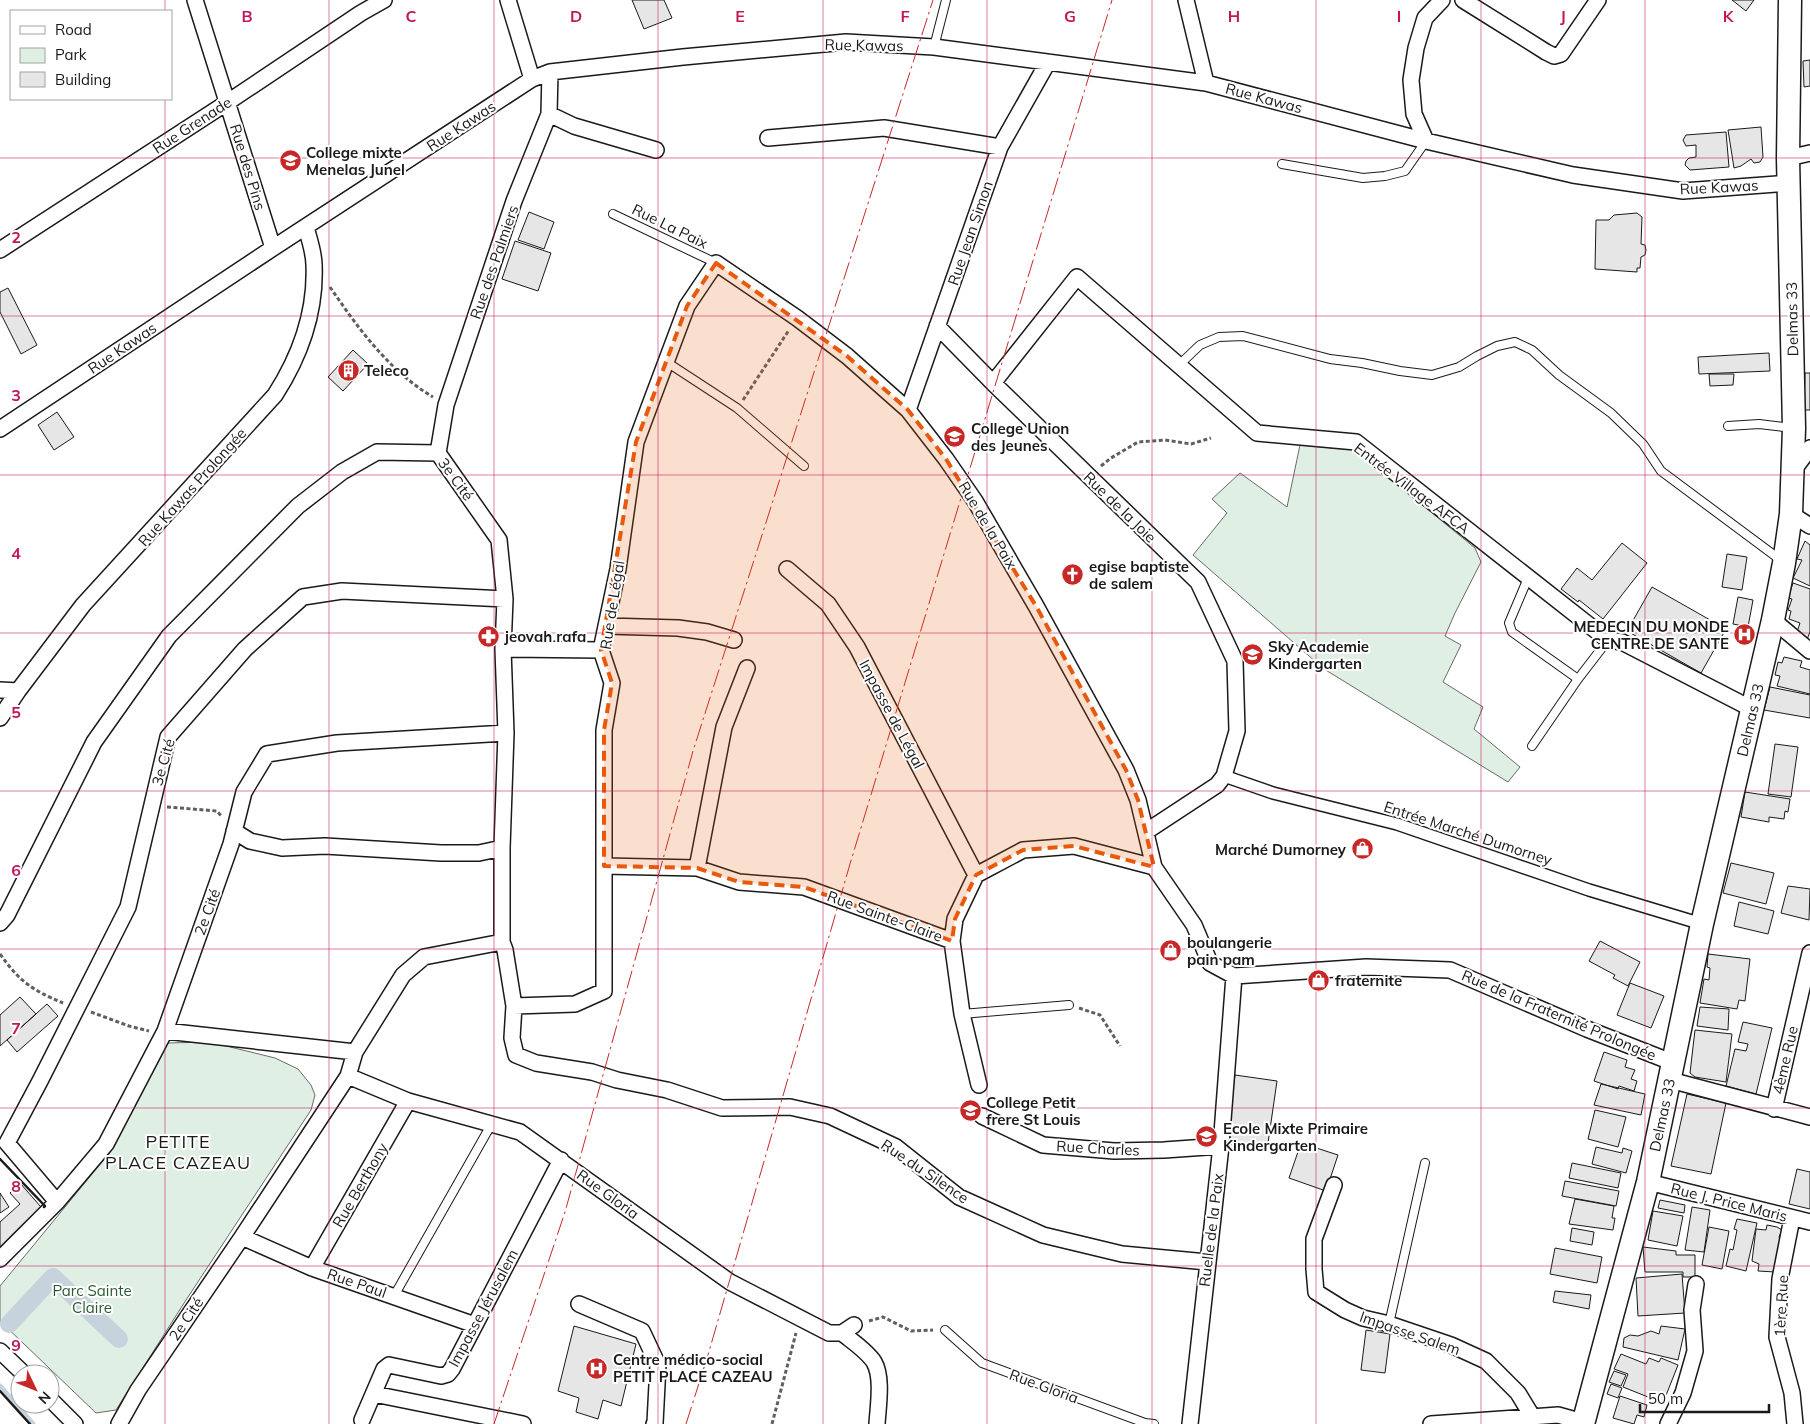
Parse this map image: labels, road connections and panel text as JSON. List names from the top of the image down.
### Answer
{
  "streets": {
    "main road": ["Delmas 33"],
    "street": [
      "Rue Kawas",
      "Rue Grenade",
      "Rue des Pins",
      "Rue Jean Simon",
      "Rue des Palmiers",
      "3e Cité",
      "Rue Kawas Prolongée",
      "Entrée Village AFCA",
      "Rue de la Joie",
      "Rue de la Paix",
      "Rue de Légal",
      "Impasse de Légal",
      "Entrée Marché Dumorney",
      "2e Cité",
      "Rue Sainte-Claire",
      "Rue de la Fraternité Prolongée",
      "4ème Rue",
      "Rue Charles",
      "Rue du Silence",
      "Rue Berthony",
      "Rue Gloria",
      "Rue J. Price Maris",
      "Ruelle de la Paix",
      "Rue Paul",
      "1ère Rue",
      "Impasse Jérusalem",
      "Impasse Salem"
    ],
    "lane": ["Rue La Paix"]
  },
  "crossings": [
    ["Rue Kawas", "Rue des Pins"],
    ["Rue Kawas", "Rue Jean Simon"],
    ["Rue Kawas", "Rue des Palmiers"],
    ["Rue Kawas", "Delmas 33"],
    ["Rue Kawas", "Rue Kawas Prolongée"],
    ["Rue Grenade", "Rue des Pins"],
    ["Rue La Paix", "Rue de la Paix"],
    ["Rue La Paix", "Rue de Légal"],
    ["Rue Jean Simon", "Rue de la Joie"],
    ["Rue Jean Simon", "Rue de la Paix"],
    ["Rue des Palmiers", "3e Cité"],
    ["Delmas 33", "Entrée Village AFCA"],
    ["Delmas 33", "Entrée Marché Dumorney"],
    ["Delmas 33", "Rue de la Fraternité Prolongée"],
    ["Delmas 33", "Rue J. Price Maris"],
    ["3e Cité", "Rue de Légal"],
    ["3e Cité", "2e Cité"],
    ["3e Cité", "Rue du Silence"],
    ["Entrée Village AFCA", "Rue de la Joie"],
    ["Rue de la Joie", "Entrée Marché Dumorney"],
    ["Rue de la Paix", "Rue de Légal"],
    ["Rue de Légal", "Rue Sainte-Claire"],
    ["Rue de Légal", "Rue du Silence"],
    ["Impasse de Légal", "Rue Sainte-Claire"],
    ["2e Cité", "Rue Gloria"],
    ["2e Cité", "Rue Paul"],
    ["Rue de la Fraternité Prolongée", "4ème Rue"],
    ["Rue de la Fraternité Prolongée", "Ruelle de la Paix"],
    ["Rue Charles", "Ruelle de la Paix"],
    ["Rue du Silence", "Ruelle de la Paix"],
    ["Rue Berthony", "Rue Gloria"],
    ["Rue Berthony", "Rue Paul"],
    ["Rue Gloria", "Impasse Jérusalem"],
    ["Rue J. Price Maris", "1ère Rue"],
    ["Rue Paul", "Impasse Jérusalem"]
  ],
  "districts": ["PETITE PLACE CAZEAU"],
  "parks": ["Parc Sainte Claire"],
  "places": {
    "school or university": [
      "College mixte Menelas Junel",
      "College Union des Jeunes",
      "Sky Academie Kindergarten",
      "College Petit frere St Louis",
      "Ecole Mixte Primaire Kindergarten"
    ],
    "building": ["Teleco"],
    "church": ["egise baptiste de salem"],
    "hospital": ["MEDECIN DU MONDE CENTRE DE SANTE", "Centre médico-social PETIT PLACE CAZEAU"],
    "pharmacy": ["jeovah rafa"],
    "shop": ["Marché Dumorney", "boulangerie pain pam", "fraternite"]
  },
  "legend": ["Road", "Park", "Building"],
  "scale_bar": "50 m",
  "north": "bottom right",
  "grid": {
    "columns": [
      "B",
      "C",
      "D",
      "E",
      "F",
      "G",
      "H",
      "I",
      "J",
      "K"
    ],
    "rows": [
      "2",
      "3",
      "4",
      "5",
      "6",
      "7",
      "8",
      "9"
    ]
  }
}
